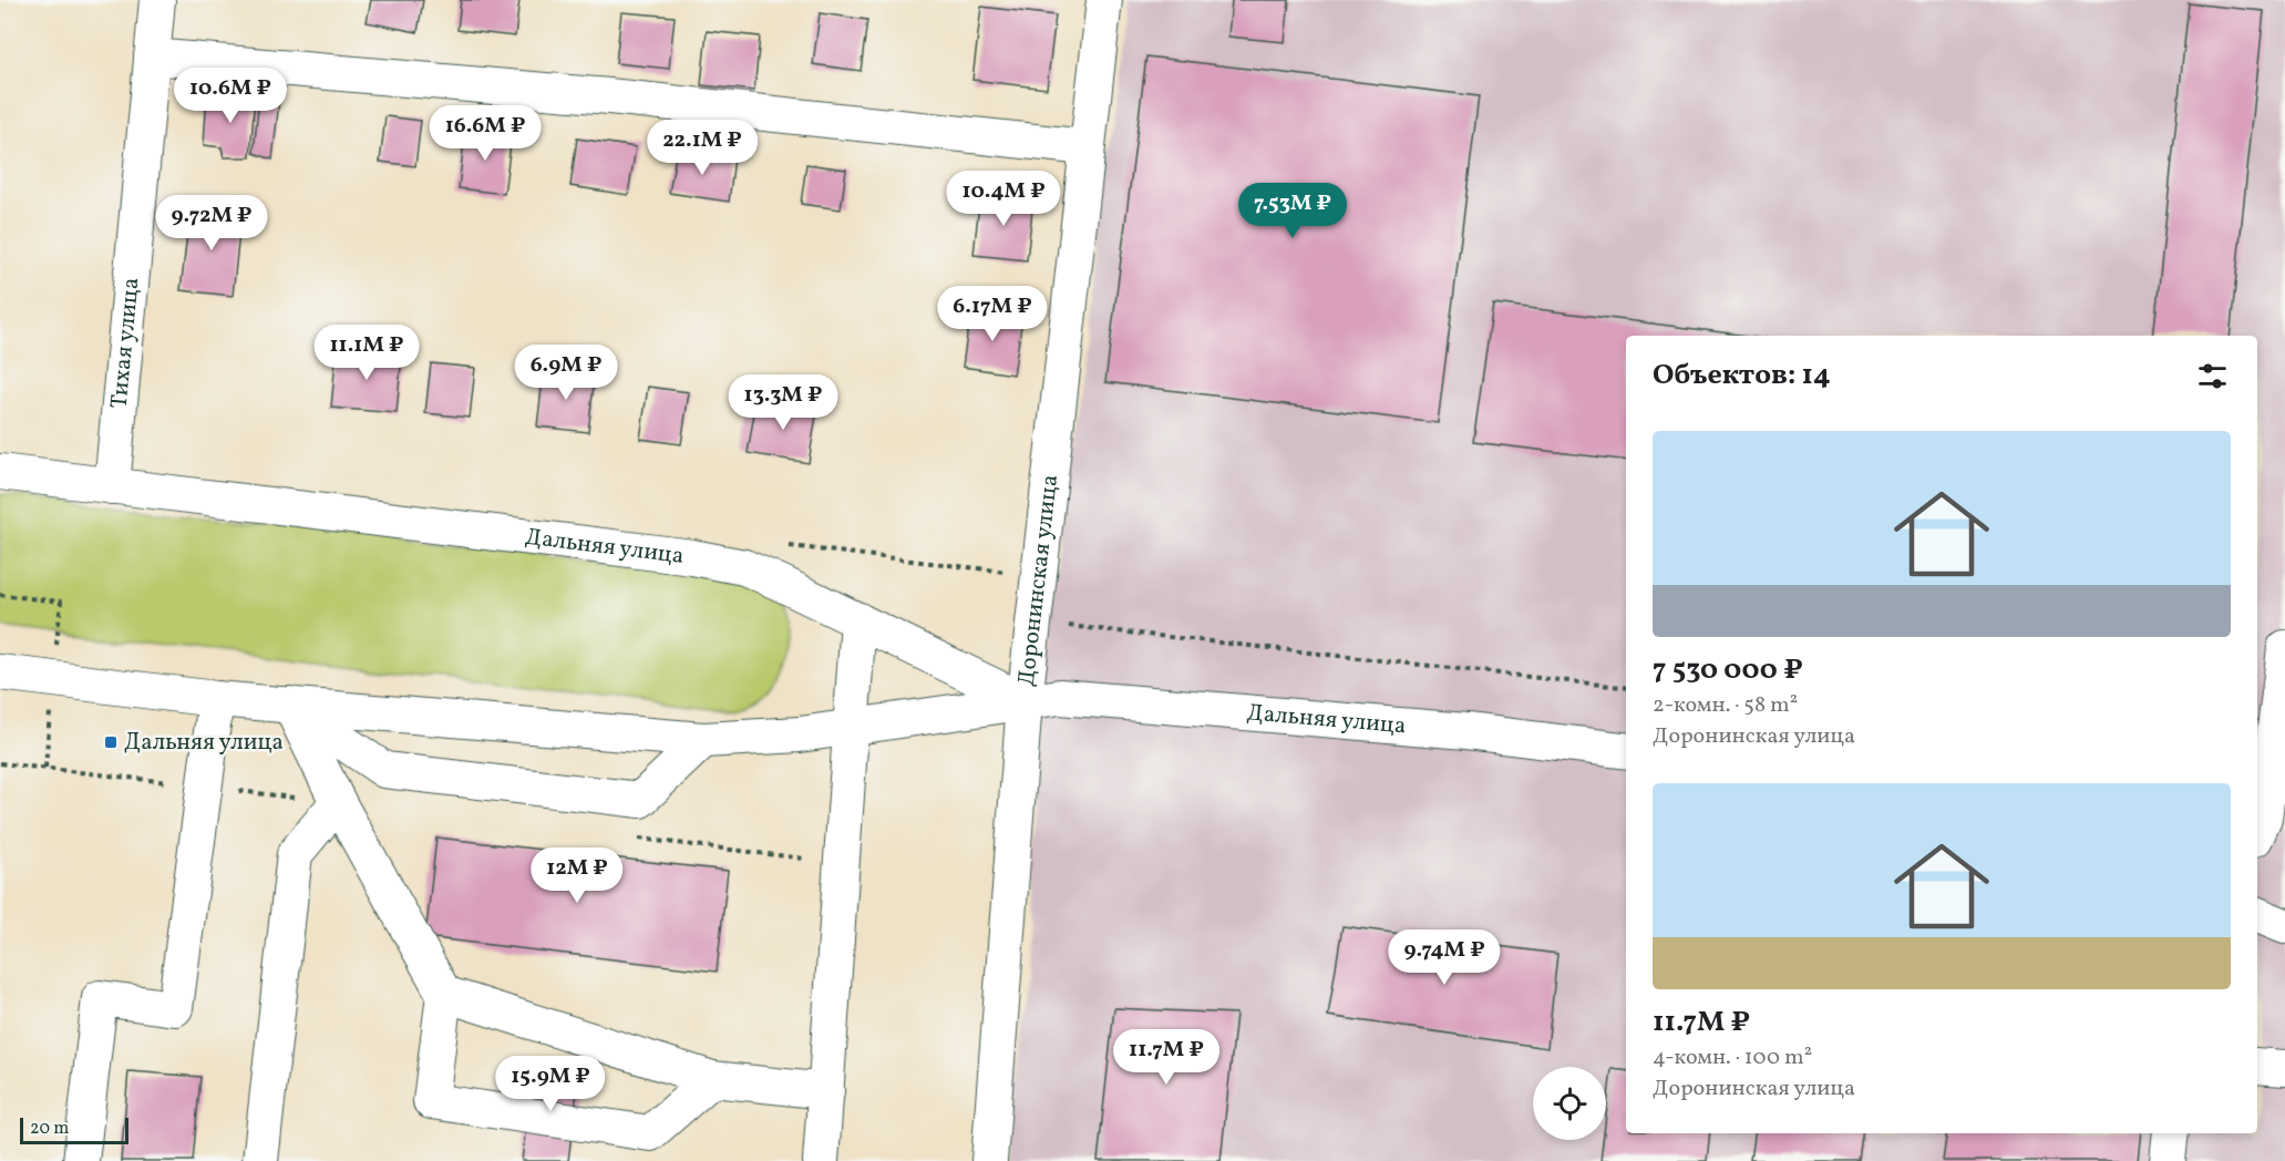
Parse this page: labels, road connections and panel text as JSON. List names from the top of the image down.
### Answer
{
  "streets": {
    "street": ["Тихая улица", "Дальняя улица", "Доронинская улица"]
  },
  "crossings": [
    ["Тихая улица", "Дальняя улица"],
    ["Дальняя улица", "Доронинская улица"]
  ],
  "places": {
    "transit": ["Дальняя улица"]
  },
  "scale_bar": "20 m",
  "page": {
    "price": [
      "10.6M ₽",
      "16.6M ₽",
      "22.1M ₽",
      "10.4M ₽",
      "7.53M ₽",
      "9.72M ₽",
      "6.17M ₽",
      "11.1M ₽",
      "6.9M ₽",
      "13.3M ₽",
      "12M ₽",
      "9.74M ₽",
      "11.7M ₽",
      "15.9M ₽"
    ],
    "heading": "Объектов: 14",
    "list": [
      {
        "name": "7 530 000 ₽",
        "note": "2-комн. · 58 m² · Доронинская улица"
      },
      {
        "name": "11.7M ₽",
        "note": "4-комн. · 100 m² · Доронинская улица"
      }
    ],
    "scale": "20 m"
  }
}
